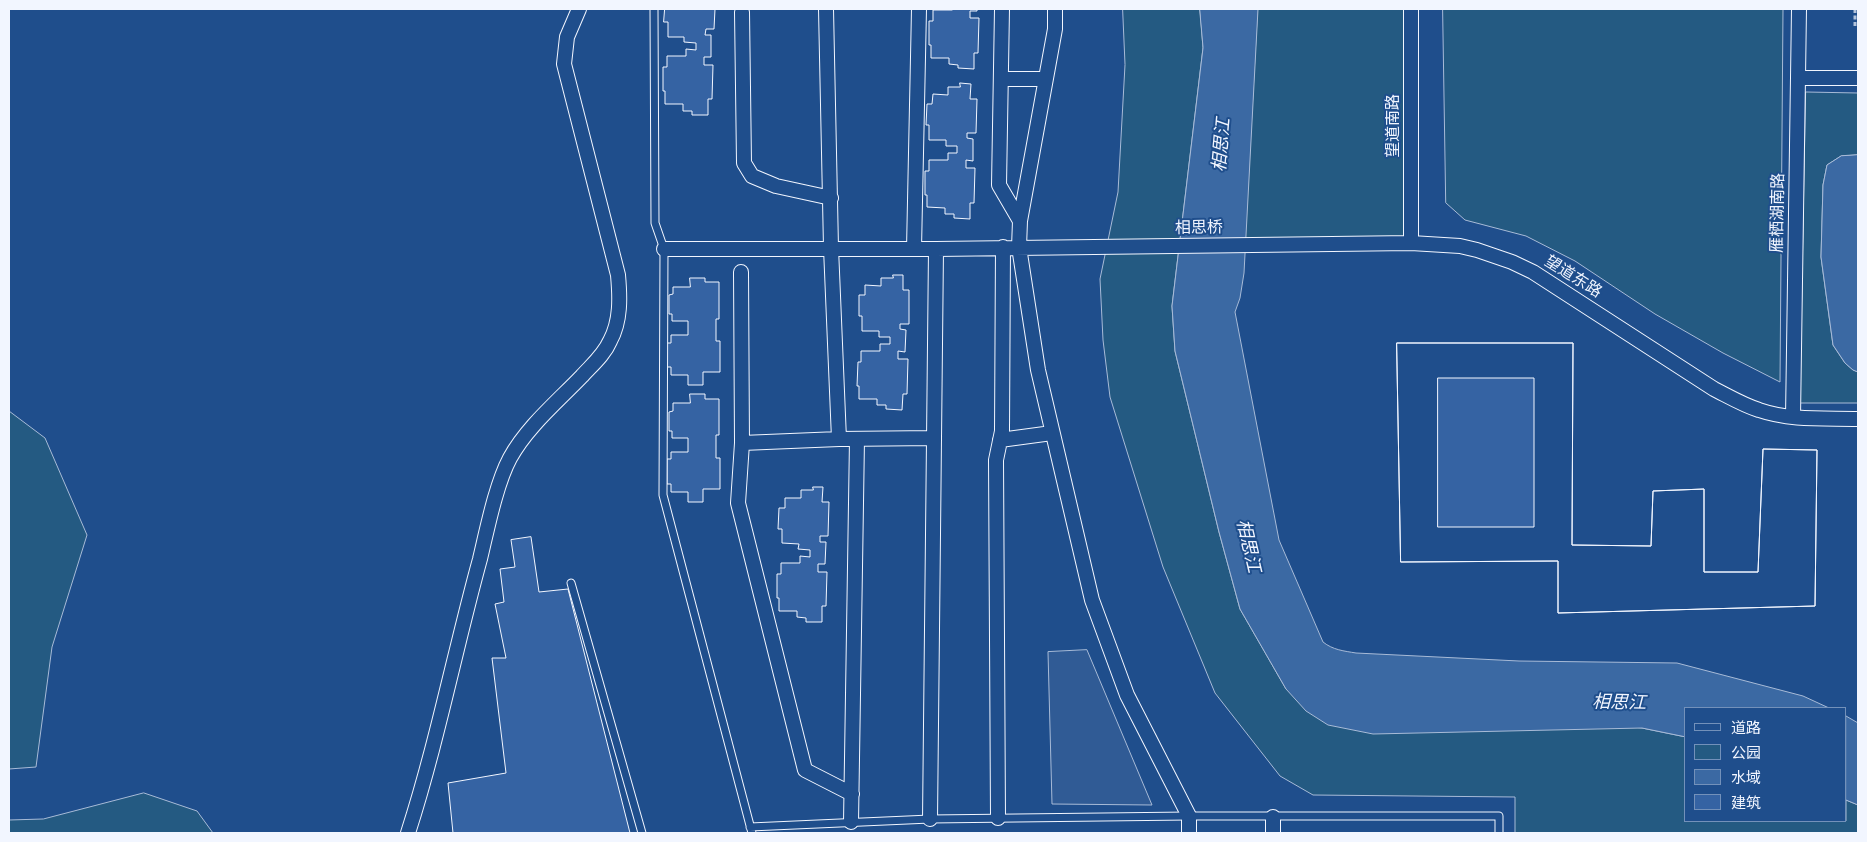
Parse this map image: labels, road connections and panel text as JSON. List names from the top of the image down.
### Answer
{
  "streets": {
    "street": [
      "望道南路",
      "雁栖湖南路",
      "相思桥",
      "望道东路"
    ]
  },
  "crossings": [
    ["望道南路", "望道东路"],
    ["雁栖湖南路", "望道东路"],
    ["相思桥", "望道东路"]
  ],
  "water": ["相思江"],
  "legend": [
    "道路",
    "公园",
    "水域",
    "建筑"
  ]
}
